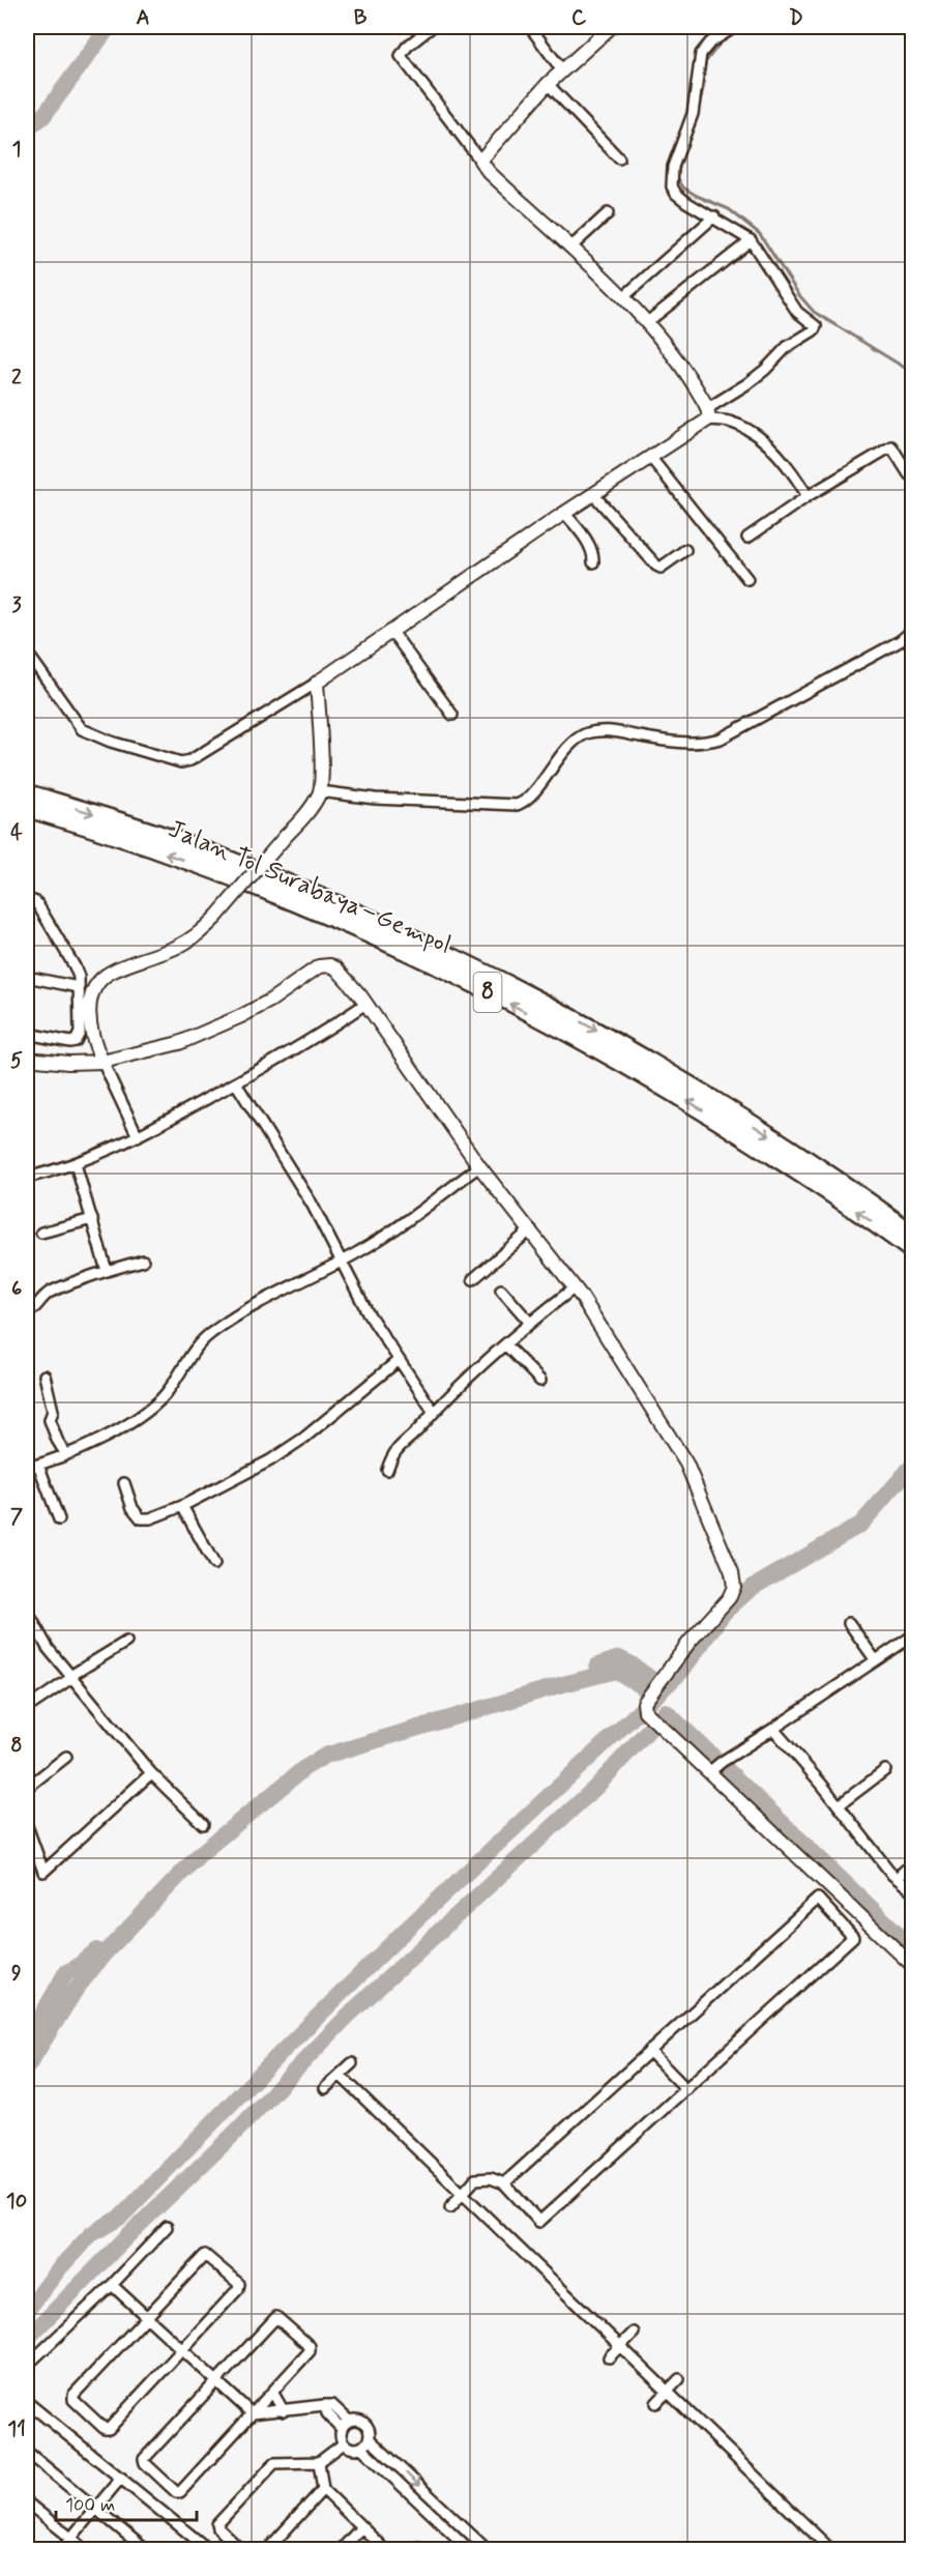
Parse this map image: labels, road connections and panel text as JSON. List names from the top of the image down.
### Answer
{
  "streets": {
    "highway": ["Jalan Tol Surabaya–Gempol", "8"]
  },
  "scale_bar": "100 m",
  "grid": {
    "columns": [
      "A",
      "B",
      "C",
      "D"
    ],
    "rows": [
      "1",
      "2",
      "3",
      "4",
      "5",
      "6",
      "7",
      "8",
      "9",
      "10",
      "11"
    ]
  }
}
